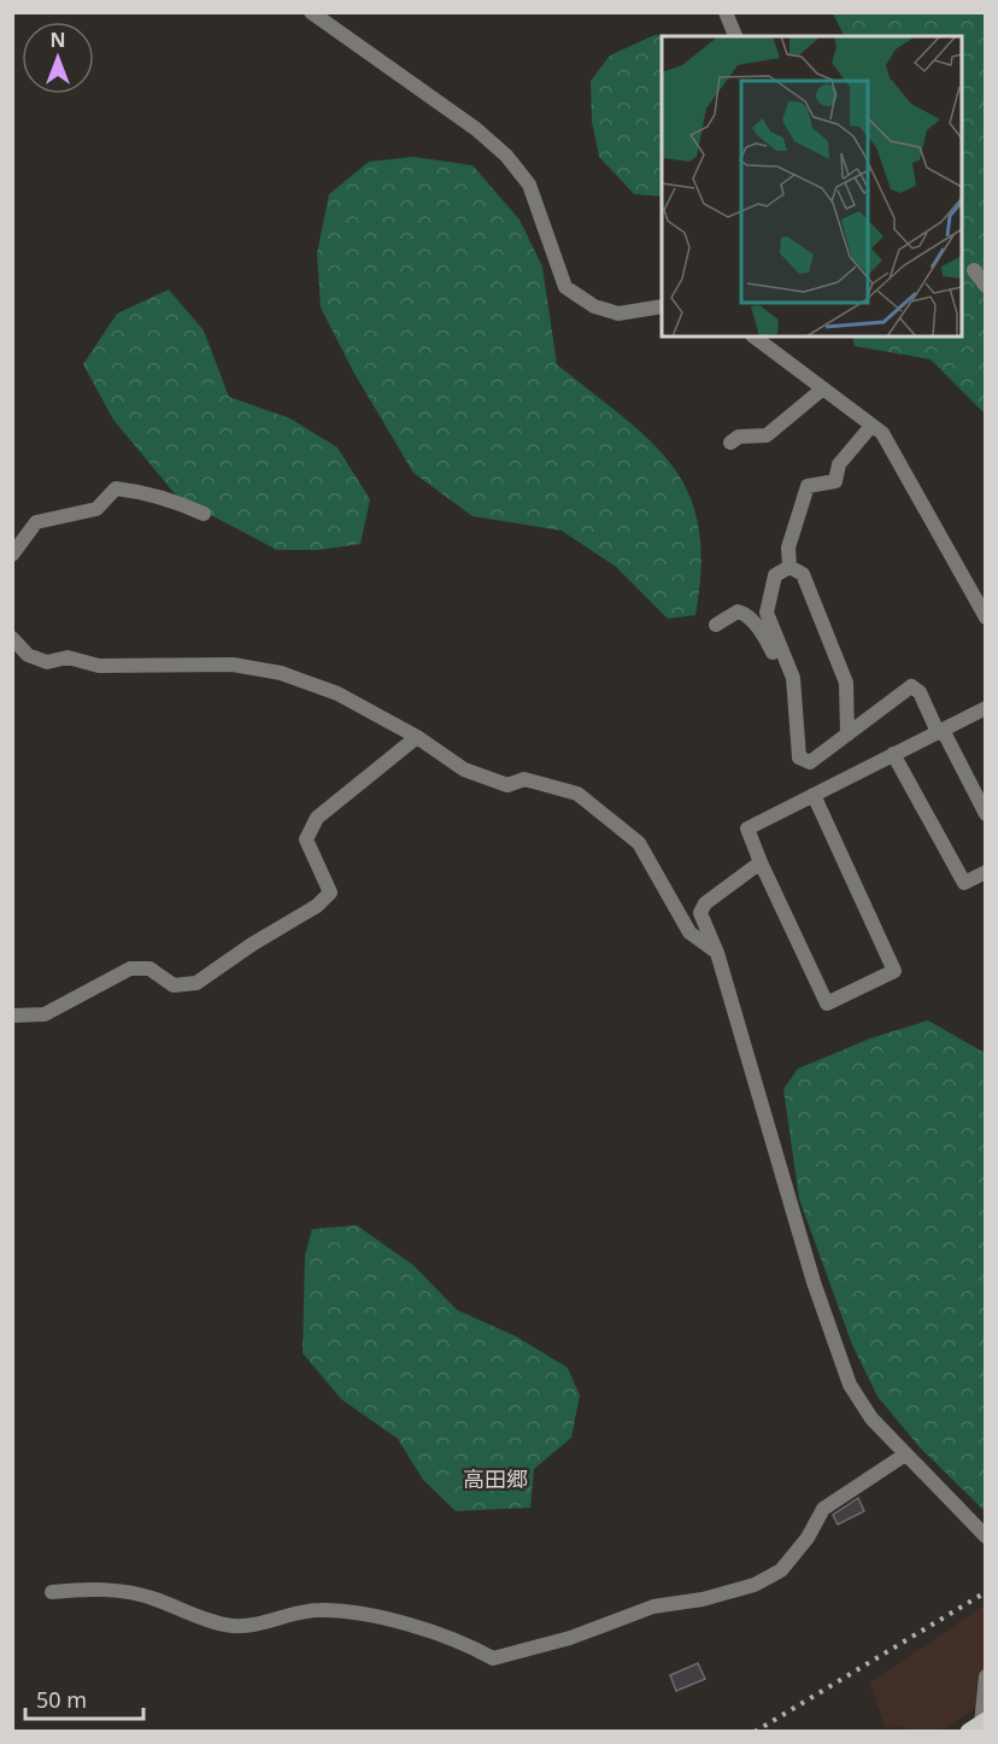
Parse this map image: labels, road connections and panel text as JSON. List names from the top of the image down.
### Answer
{
  "districts": ["高田郷"],
  "scale_bar": "50 m",
  "north": "top"
}
